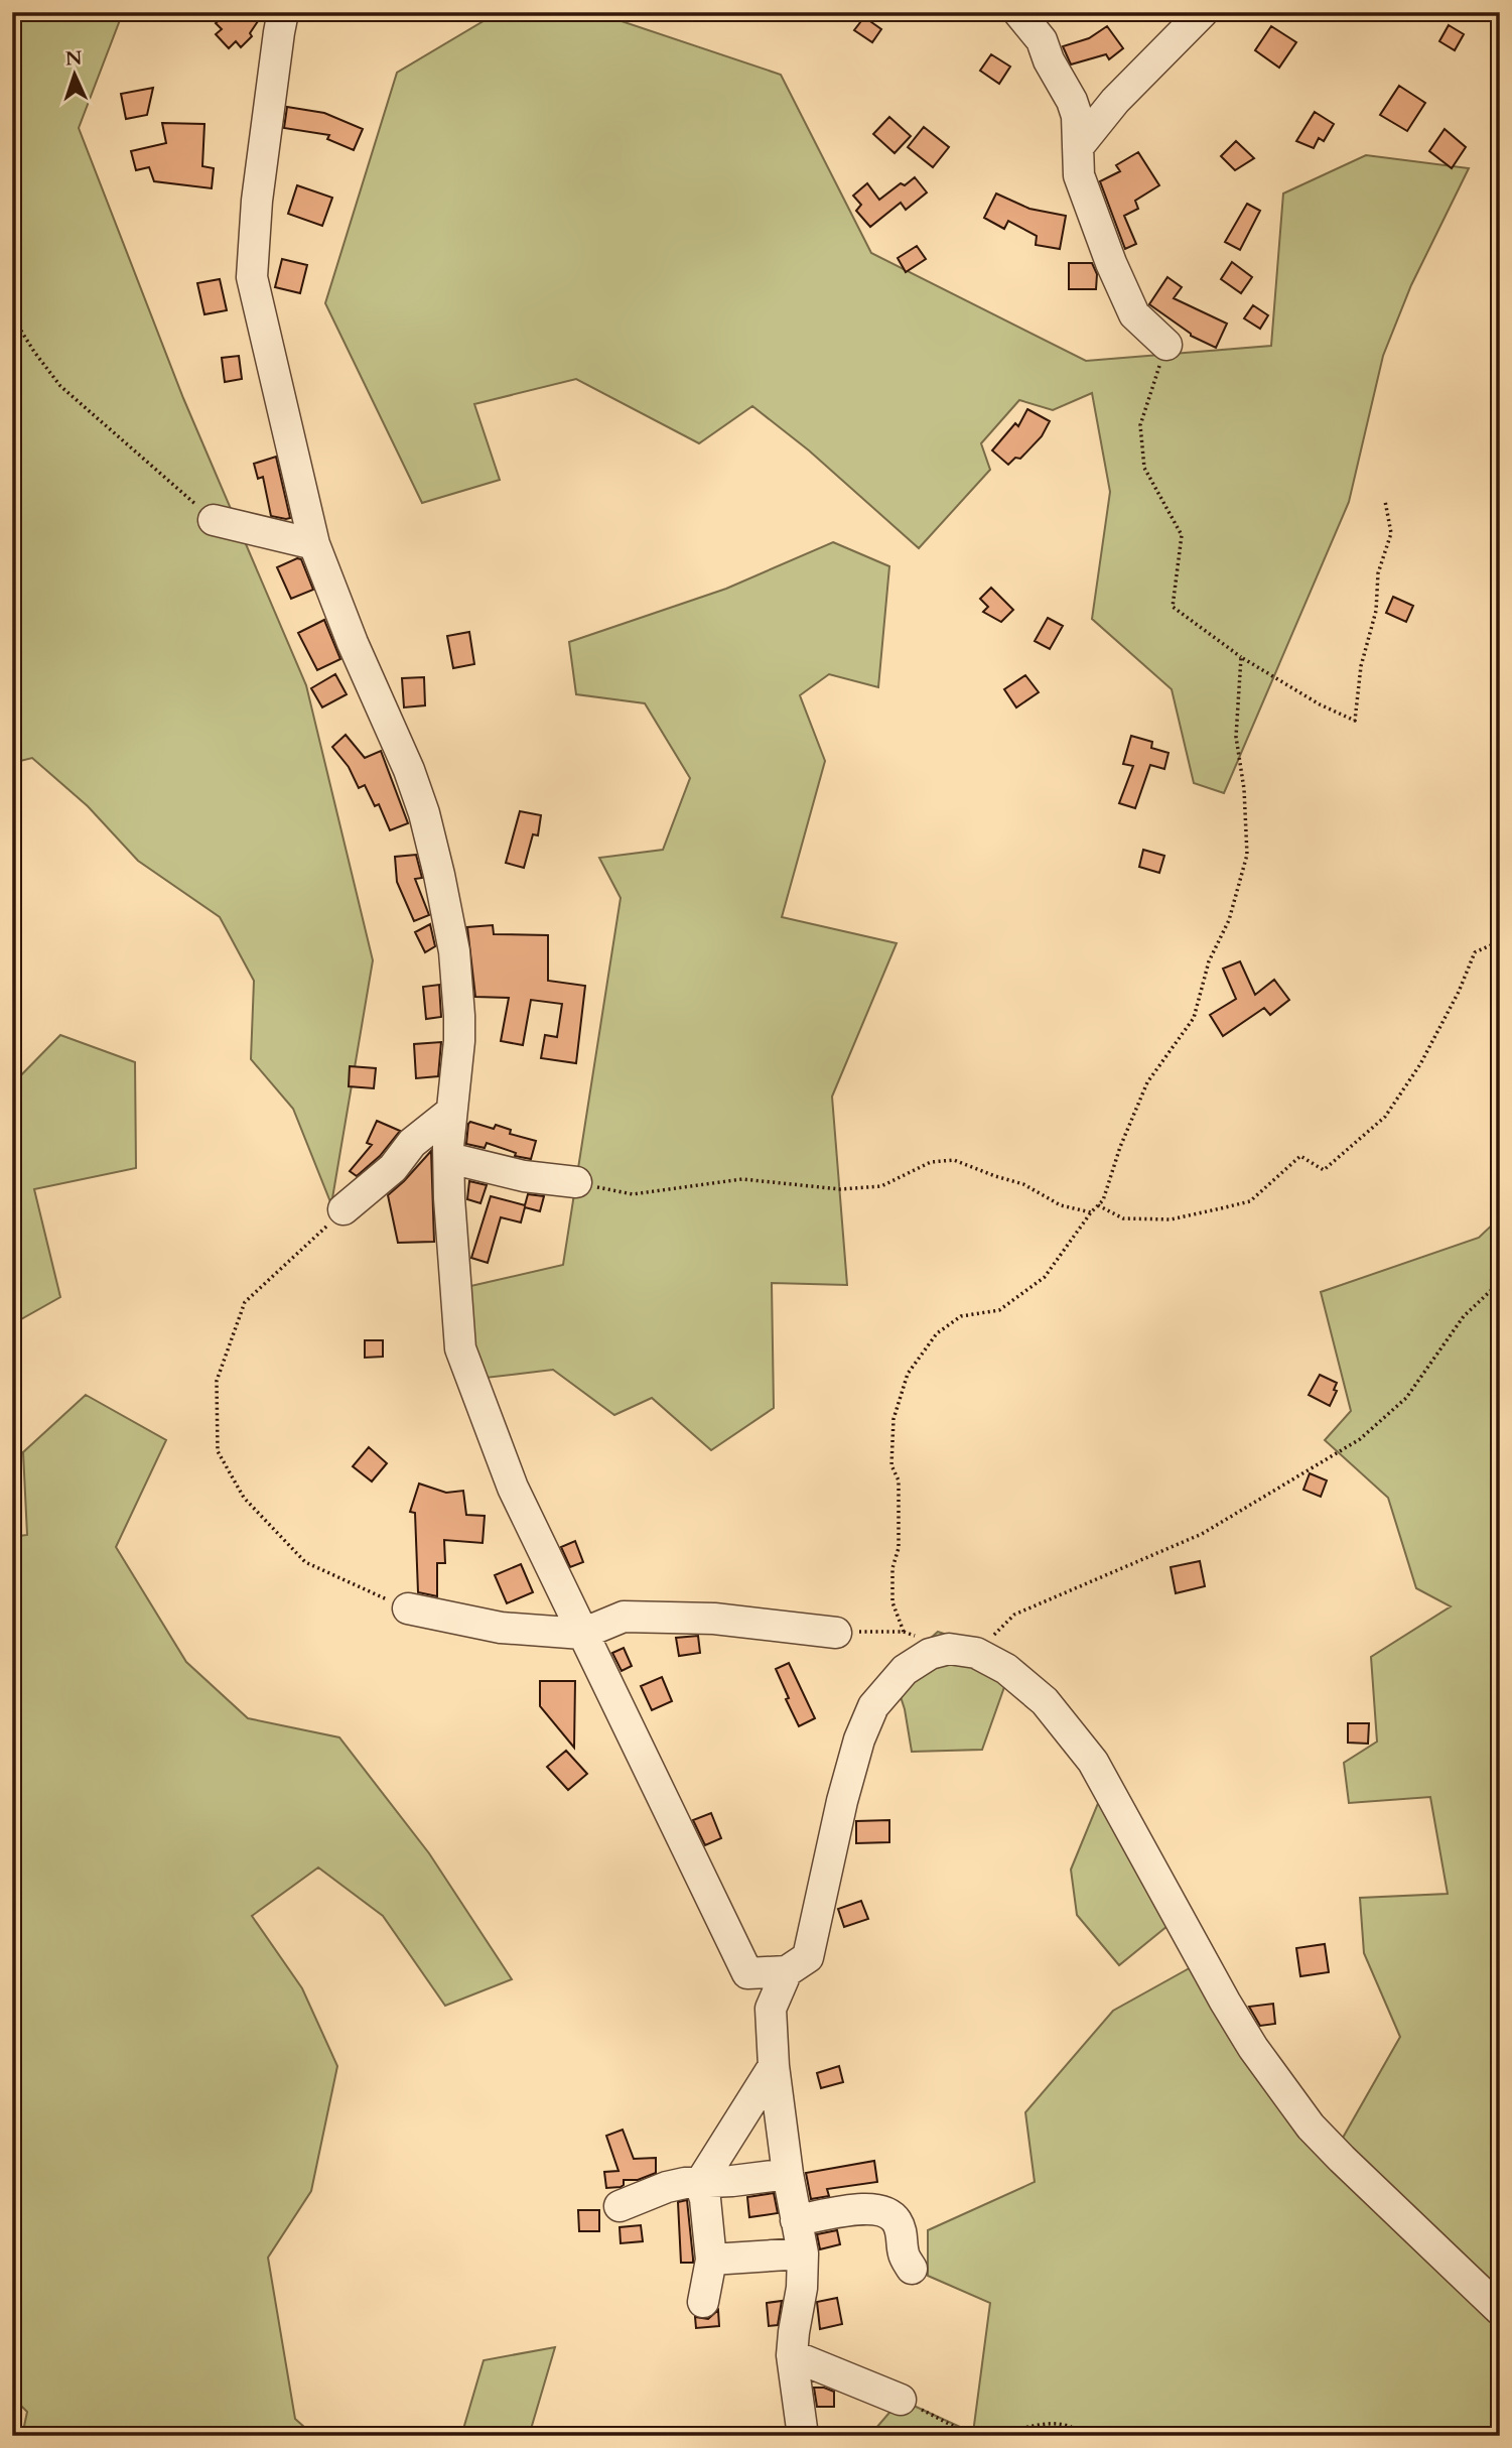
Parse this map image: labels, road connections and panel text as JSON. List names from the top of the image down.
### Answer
{
  "north": "top"
}
